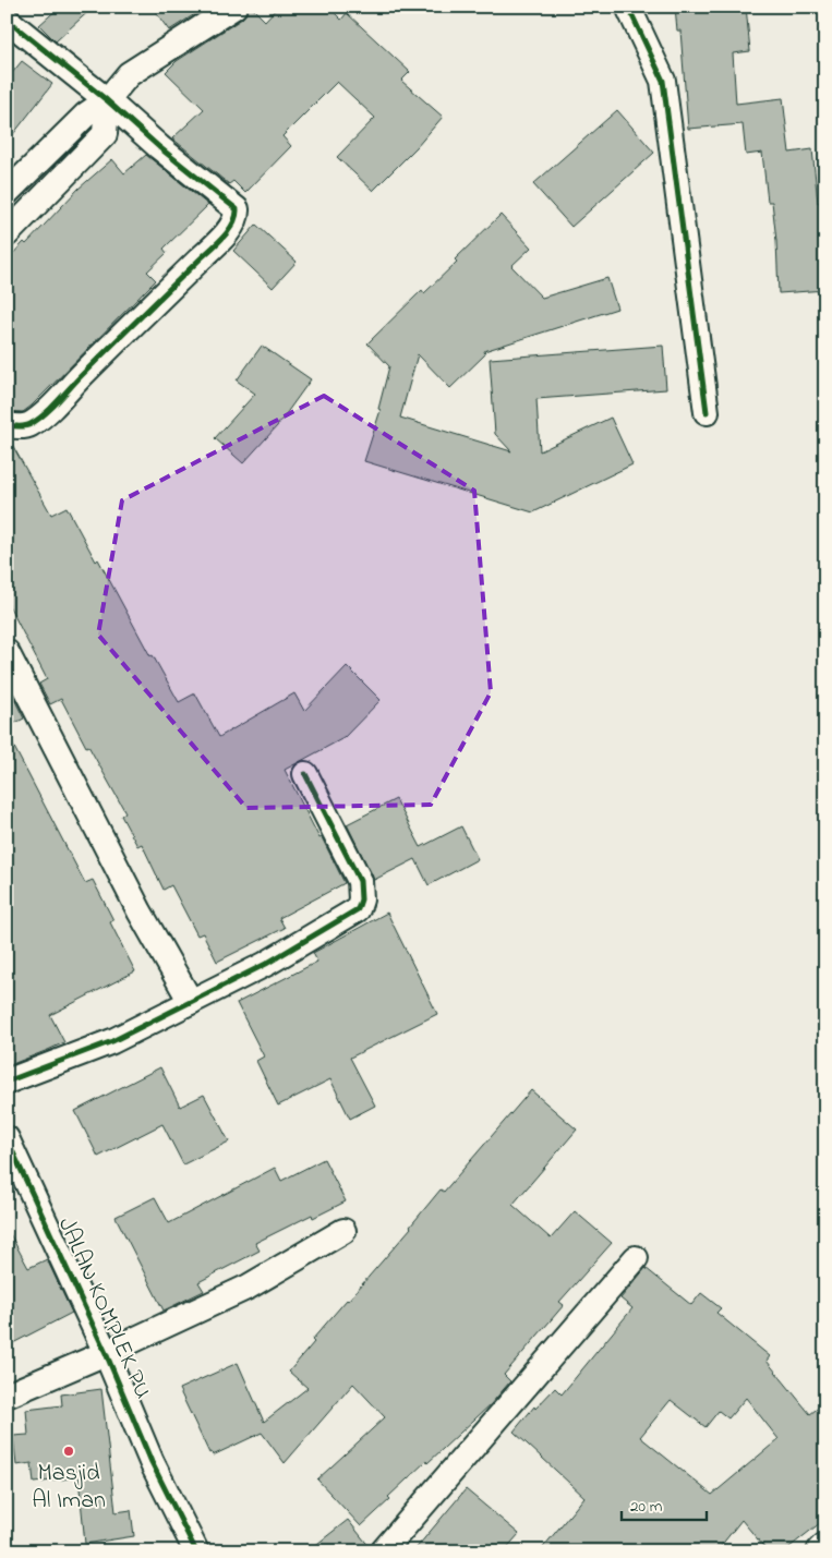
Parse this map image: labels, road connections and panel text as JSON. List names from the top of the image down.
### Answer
{
  "streets": {
    "street": ["JALAN KOMPLEK PU"]
  },
  "places": ["Masjid Al Iman"],
  "scale_bar": "20 m"
}
